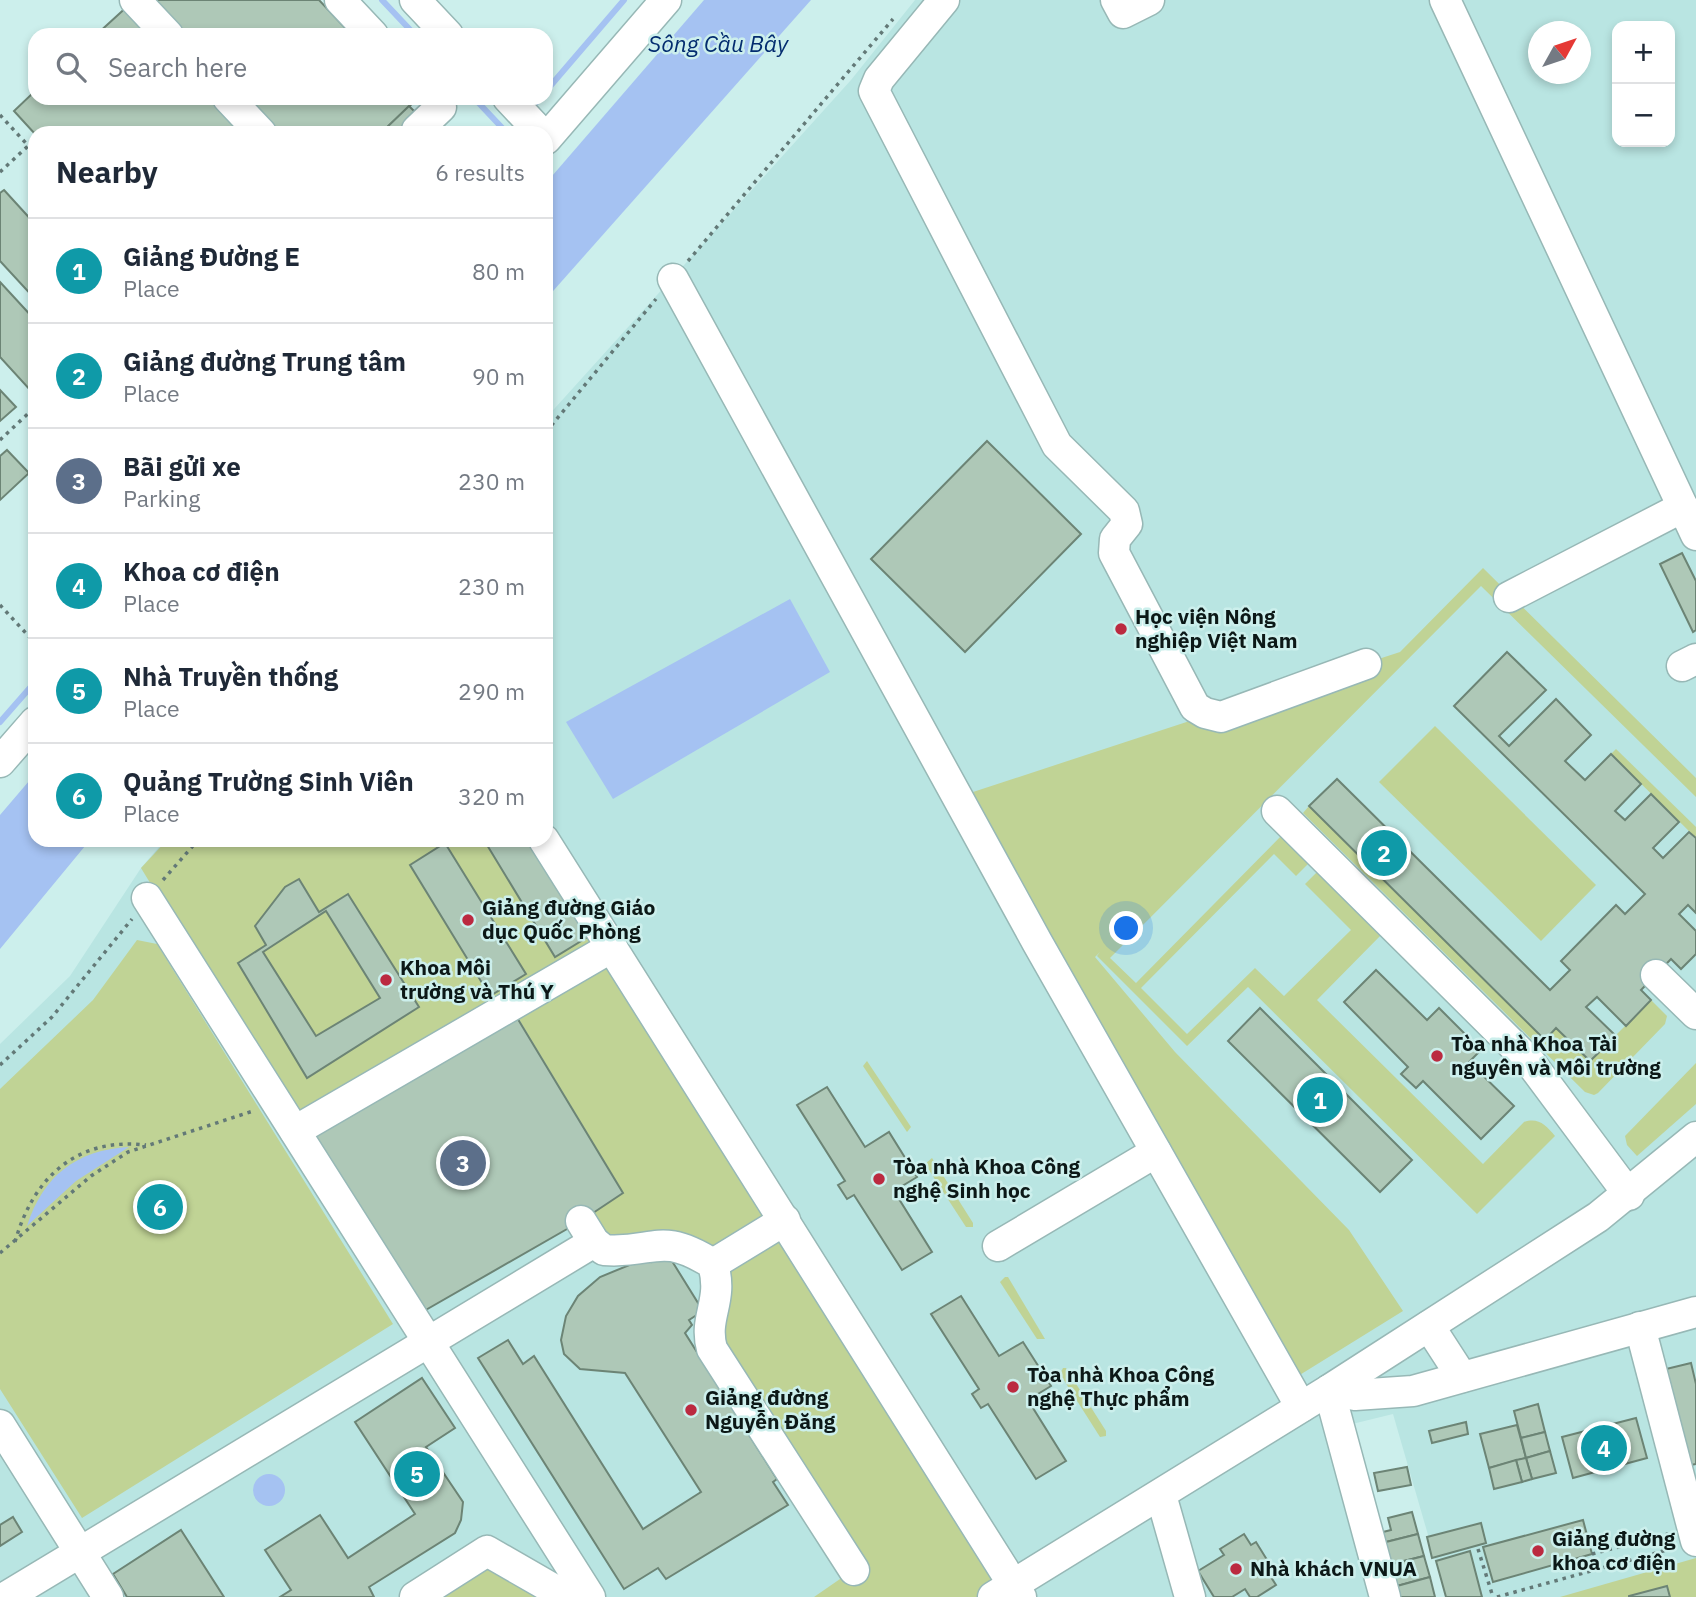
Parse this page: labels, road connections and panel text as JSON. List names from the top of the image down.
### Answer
{
  "water": ["Sông Cầu Bây"],
  "places": [
    "Học viện Nông nghiệp Việt Nam",
    "Giảng đường Giáo dục Quốc Phòng",
    "Khoa Môi trường và Thú Y",
    "Tòa nhà Khoa Tài nguyên và Môi trường",
    "Tòa nhà Khoa Công nghệ Sinh học",
    "Tòa nhà Khoa Công nghệ Thực phẩm",
    "Giảng đường Nguyễn Đăng",
    "Giảng đường khoa cơ điện",
    "Nhà khách VNUA"
  ],
  "north": "top right",
  "page": {
    "map_buttons": ["+", "−"],
    "search": "Search here",
    "heading": ["Nearby", "6 results"],
    "list": [
      {
        "mark": "1",
        "name": "Giảng Đường E",
        "note": "Place",
        "value": "80 m"
      },
      {
        "mark": "2",
        "name": "Giảng đường Trung tâm",
        "note": "Place",
        "value": "90 m"
      },
      {
        "mark": "3",
        "name": "Bãi gửi xe",
        "note": "Parking",
        "value": "230 m"
      },
      {
        "mark": "4",
        "name": "Khoa cơ điện",
        "note": "Place",
        "value": "230 m"
      },
      {
        "mark": "5",
        "name": "Nhà Truyền thống",
        "note": "Place",
        "value": "290 m"
      },
      {
        "mark": "6",
        "name": "Quảng Trường Sinh Viên",
        "note": "Place",
        "value": "320 m"
      }
    ],
    "pins": [
      "2",
      "1",
      "3",
      "6",
      "4",
      "5"
    ]
  }
}
